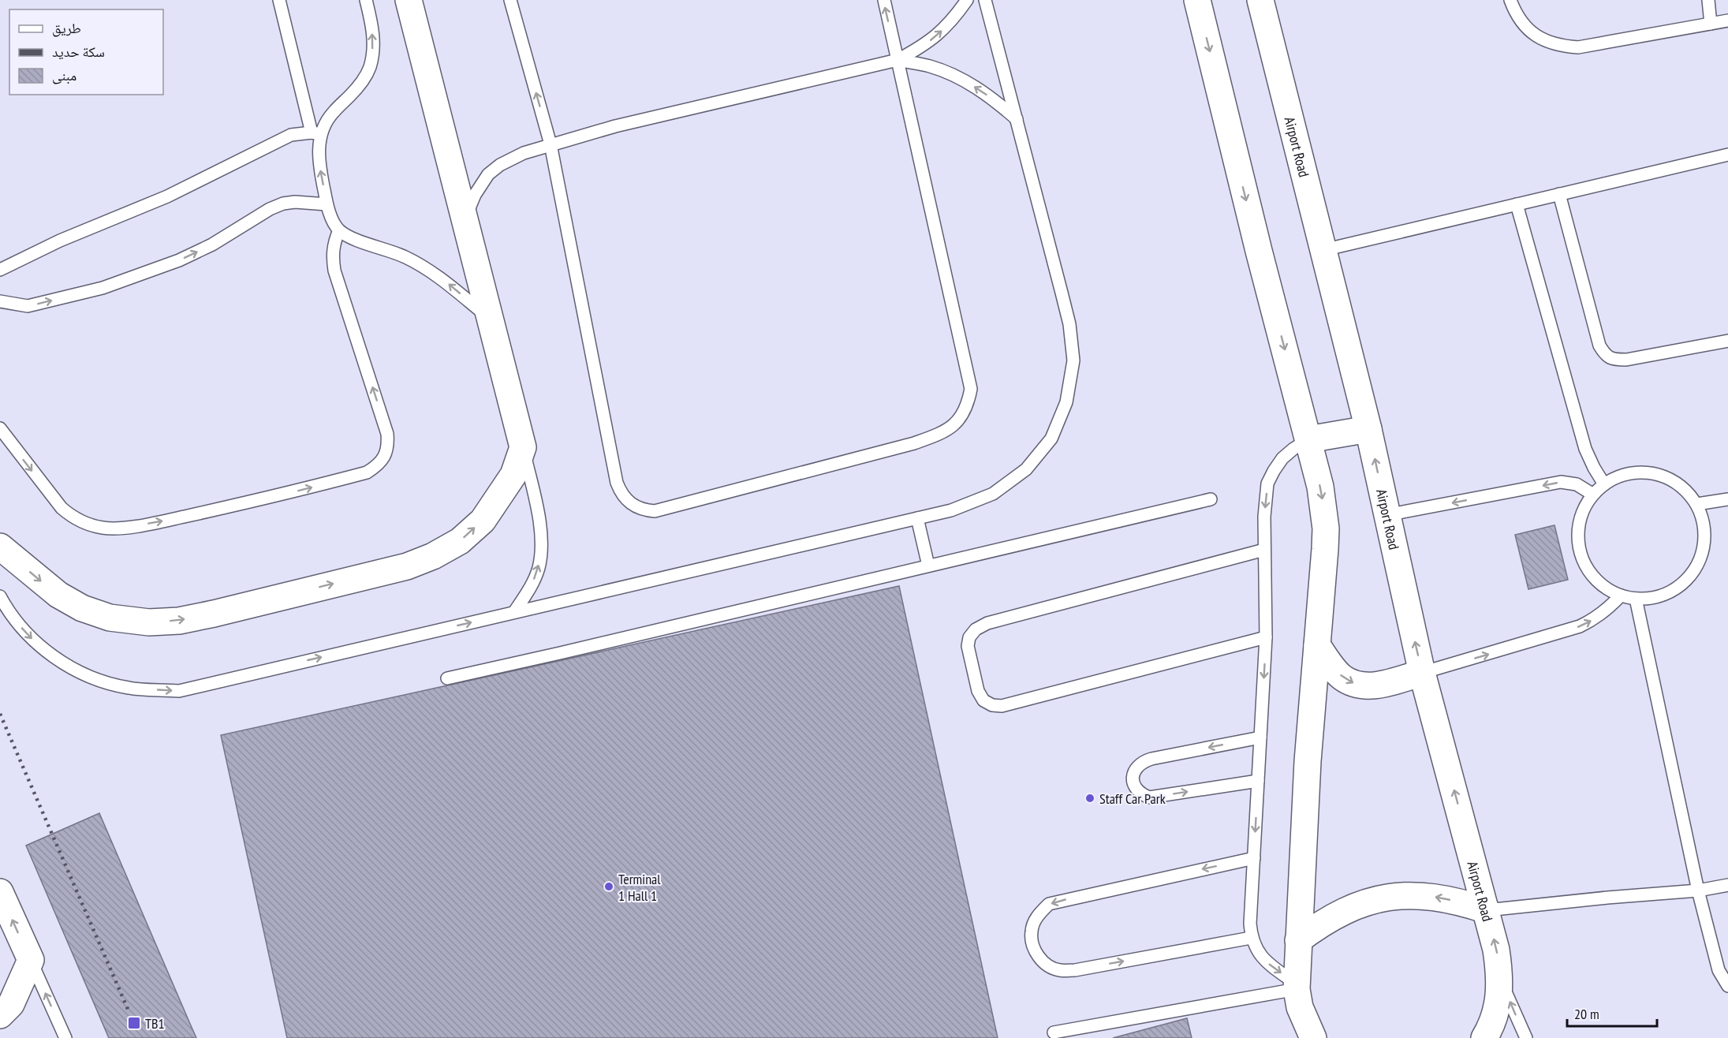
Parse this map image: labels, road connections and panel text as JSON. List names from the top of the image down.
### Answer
{
  "streets": {
    "street": ["Airport Road"]
  },
  "places": {
    "other": ["Staff Car Park", "Terminal 1 Hall 1"],
    "transit": ["TB1"]
  },
  "legend": ["طريق", "سكة حديد", "مبنى"],
  "scale_bar": "20 m"
}
